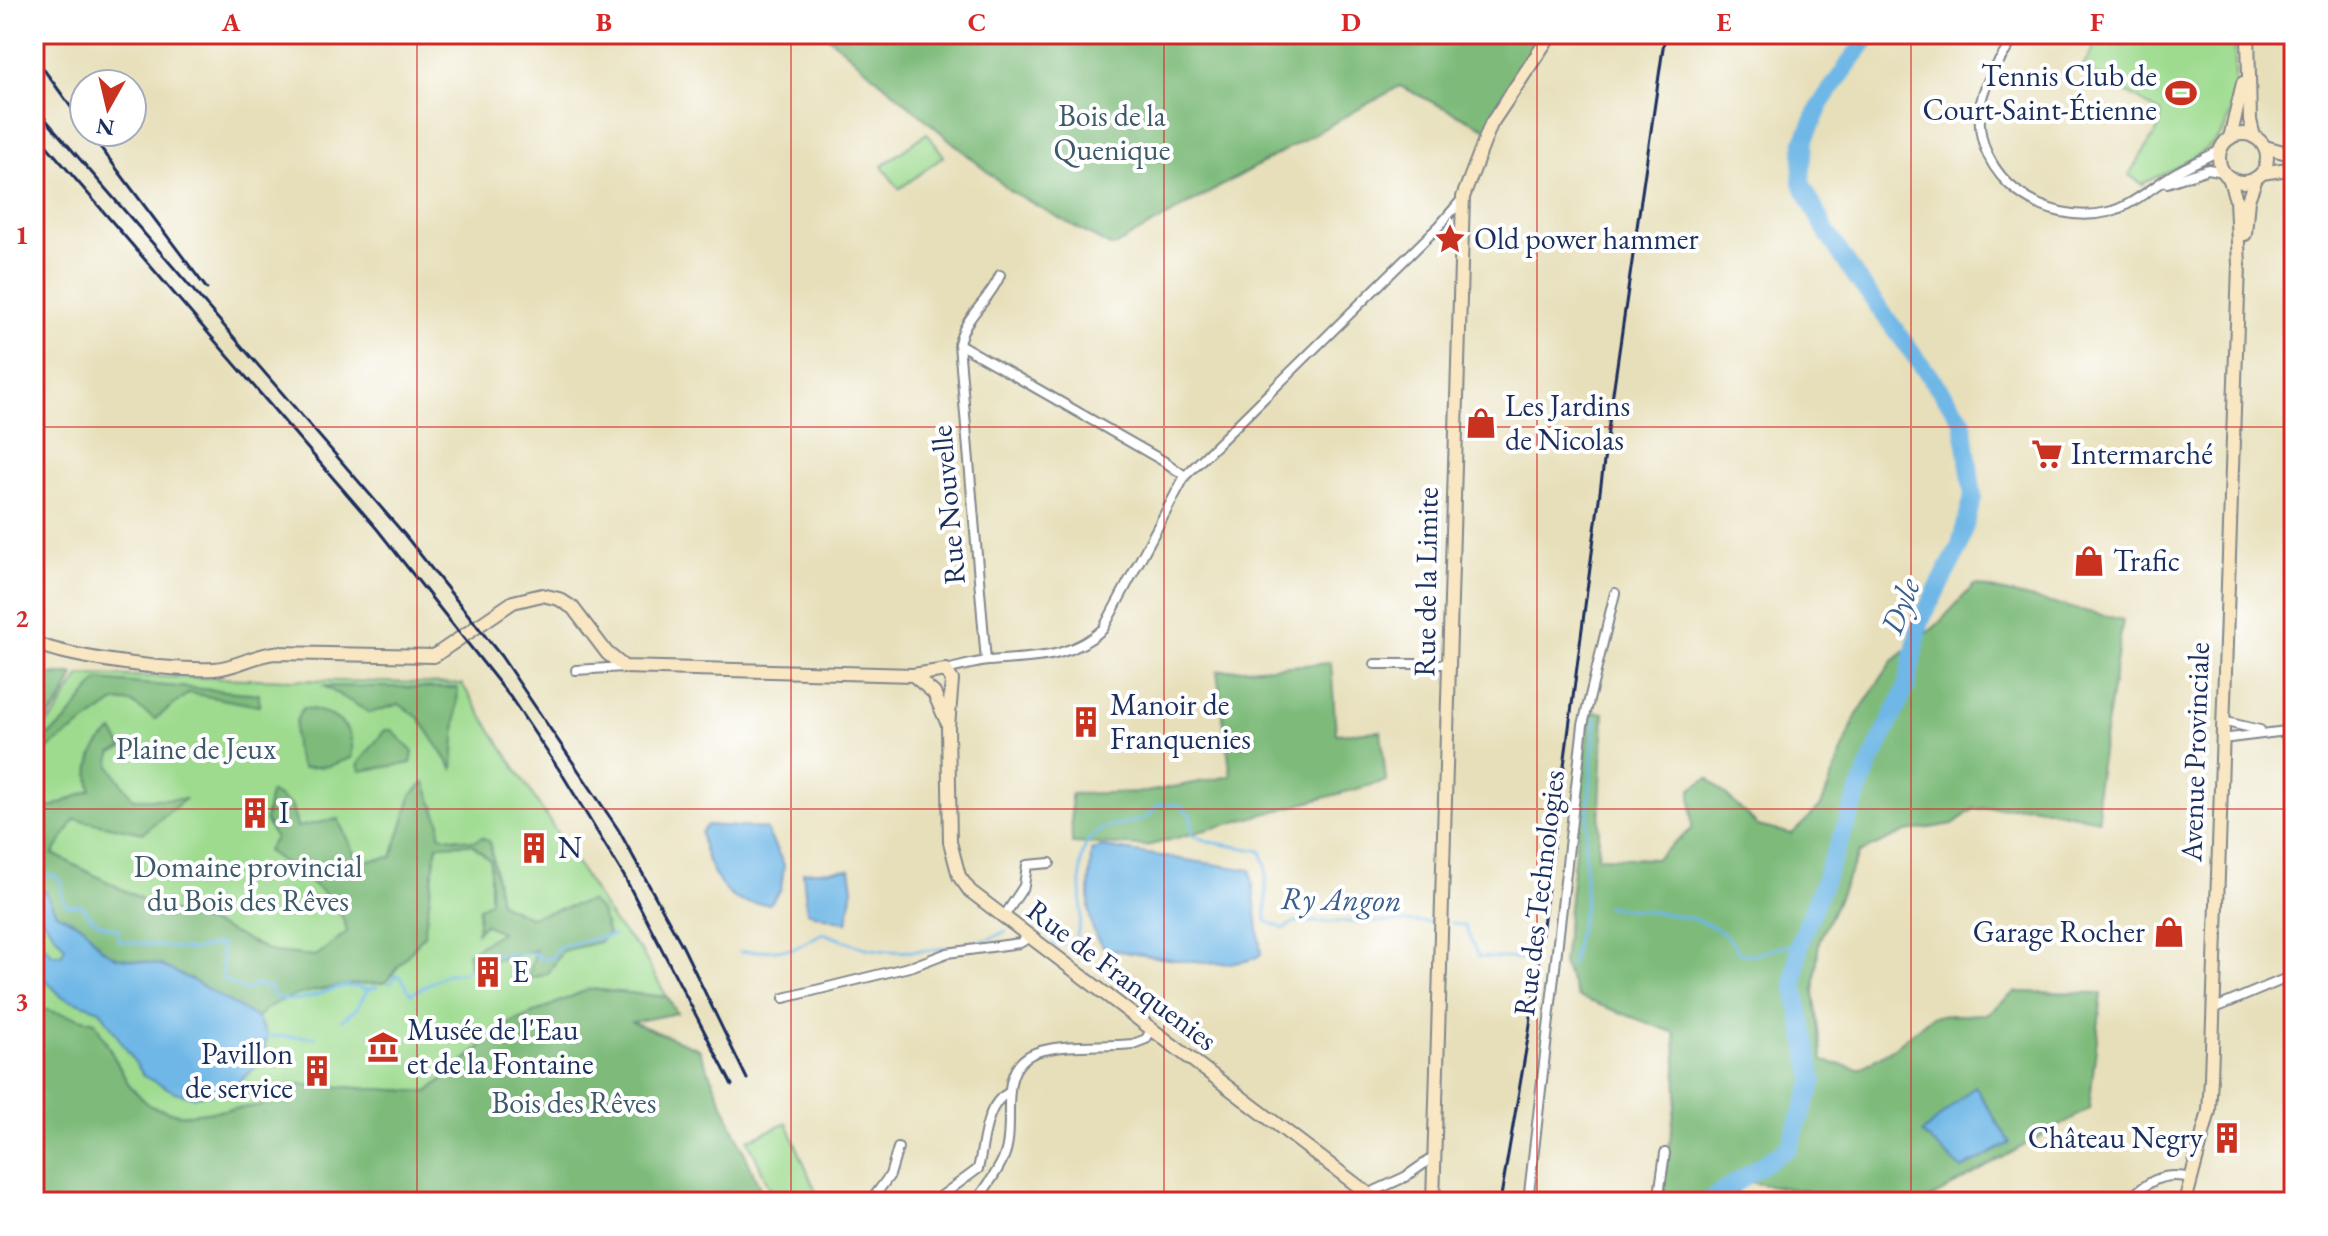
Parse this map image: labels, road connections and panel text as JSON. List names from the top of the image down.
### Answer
{
  "streets": {
    "street": [
      "Rue Nouvelle",
      "Rue de la Limite",
      "Avenue Provinciale",
      "Rue des Technologies",
      "Rue de Franquenies"
    ]
  },
  "water": ["Dyle", "Ry Angon"],
  "parks": [
    "Bois de la Quenique",
    "Plaine de Jeux",
    "Domaine provincial du Bois des Rêves",
    "Bois des Rêves"
  ],
  "places": {
    "sports": ["Tennis Club de Court-Saint-Étienne"],
    "place": ["Old power hammer"],
    "shop": ["Les Jardins de Nicolas", "Trafic", "Garage Rocher"],
    "supermarket": ["Intermarché"],
    "building": [
      "Manoir de Franquenies",
      "I",
      "N",
      "E",
      "Pavillon de service",
      "Château Negry"
    ],
    "museum": ["Musée de l'Eau et de la Fontaine"]
  },
  "north": "bottom",
  "grid": {
    "columns": [
      "A",
      "B",
      "C",
      "D",
      "E",
      "F"
    ],
    "rows": ["1", "2", "3"]
  }
}
